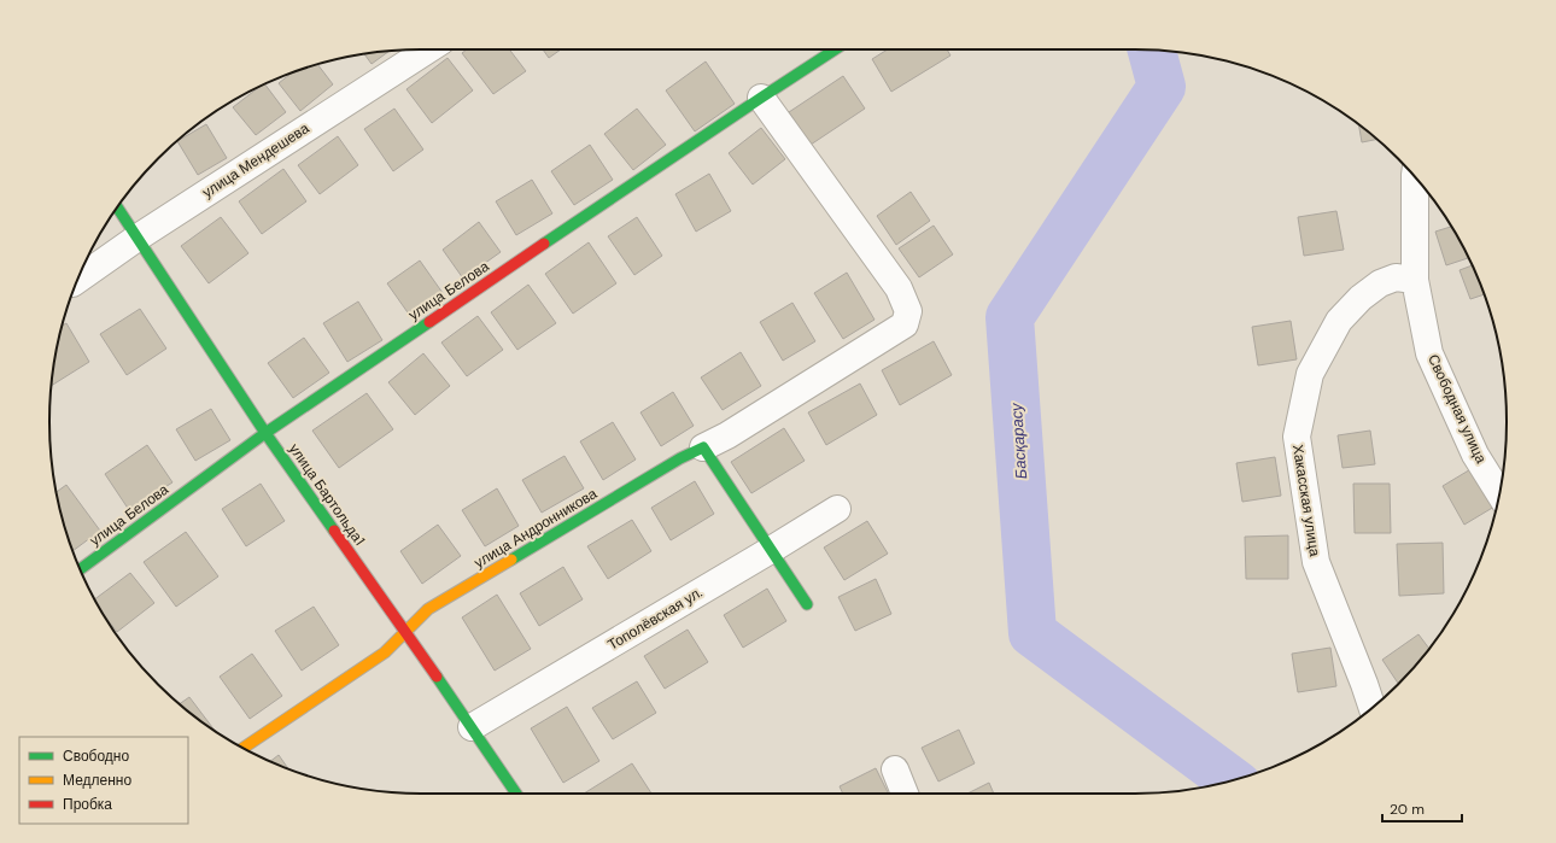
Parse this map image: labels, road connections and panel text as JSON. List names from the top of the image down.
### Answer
{
  "streets": {
    "street": [
      "улица Мендешева",
      "улица Белова",
      "Свободная улица",
      "улица Бартольда1",
      "Хакасская улица",
      "улица Андронникова",
      "Тополёвская ул."
    ]
  },
  "crossings": [
    ["улица Мендешева", "улица Бартольда1"],
    ["улица Белова", "улица Бартольда1"],
    ["Свободная улица", "Хакасская улица"],
    ["улица Бартольда1", "улица Андронникова"],
    ["улица Бартольда1", "Тополёвская ул."]
  ],
  "water": ["Басқарасу"],
  "legend": ["Свободно", "Медленно", "Пробка"],
  "scale_bar": "20 m"
}
